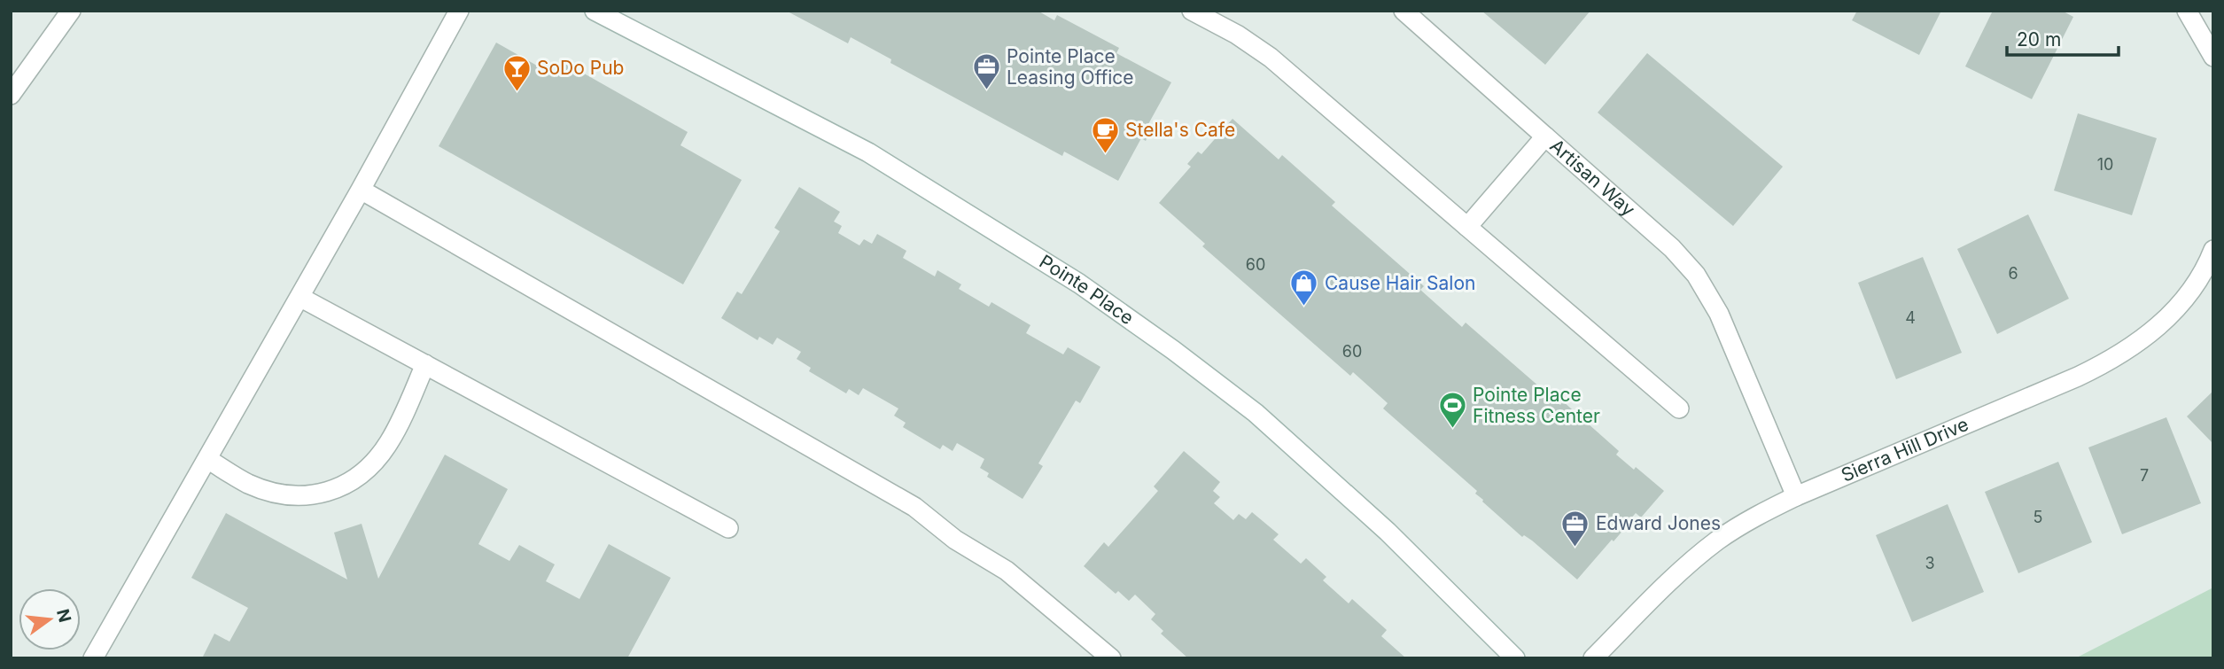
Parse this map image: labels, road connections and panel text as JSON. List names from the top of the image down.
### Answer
{
  "streets": {
    "street": ["Artisan Way", "Pointe Place", "Sierra Hill Drive"]
  },
  "crossings": [
    ["Artisan Way", "Sierra Hill Drive"]
  ],
  "places": {
    "office": ["Pointe Place Leasing Office", "Edward Jones"],
    "bar": ["SoDo Pub"],
    "cafe": ["Stella's Cafe"],
    "shop": ["Cause Hair Salon"],
    "sports": ["Pointe Place Fitness Center"]
  },
  "house_numbers": [
    "10",
    "60",
    "6",
    "4",
    "60",
    "7",
    "5",
    "3"
  ],
  "scale_bar": "20 m",
  "north": "right"
}
